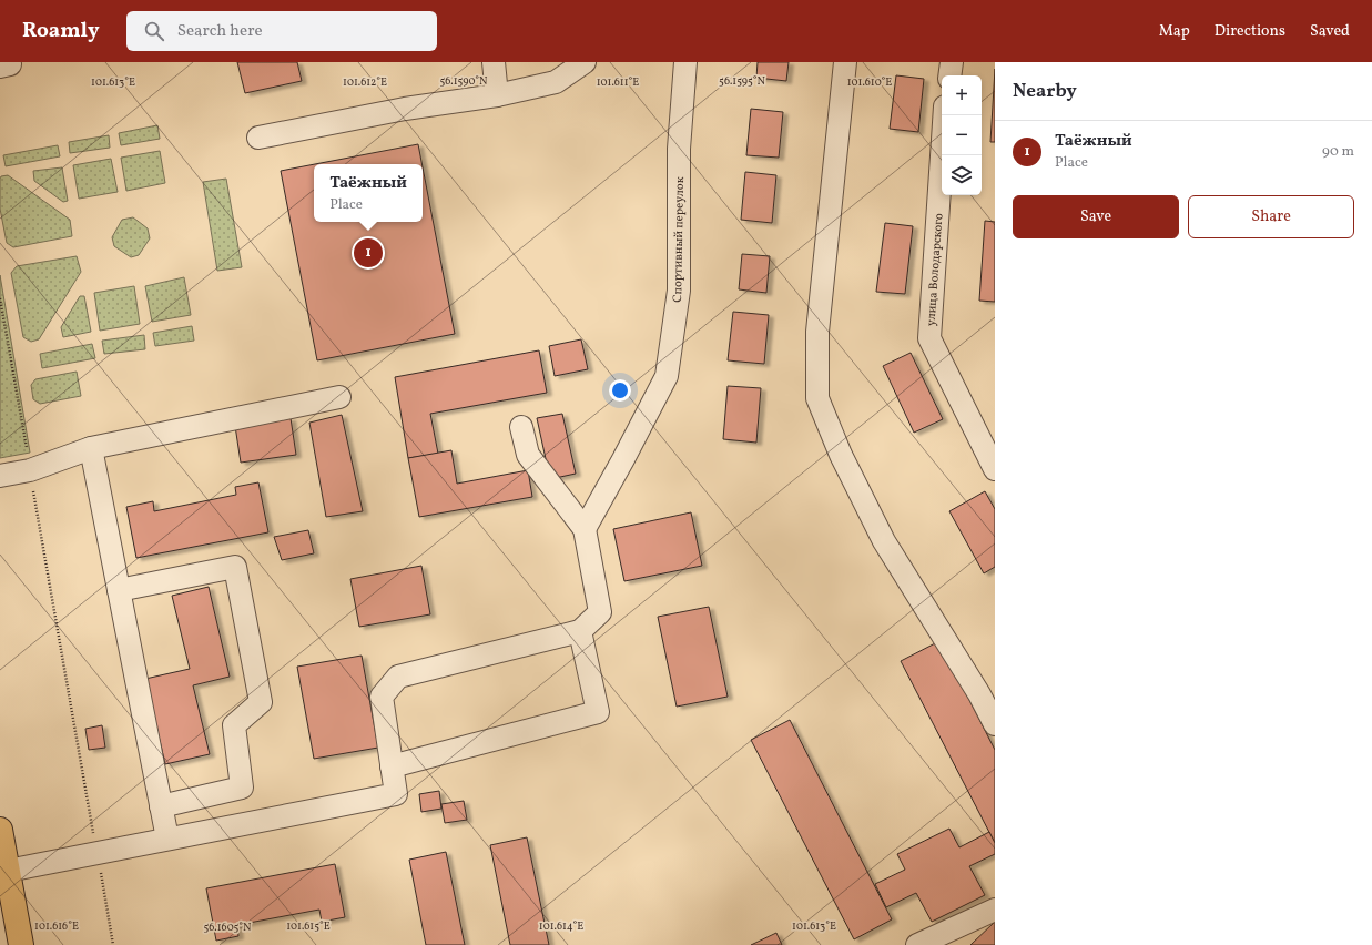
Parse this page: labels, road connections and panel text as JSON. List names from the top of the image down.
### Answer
{
  "streets": {
    "street": ["Спортивный переулок", "улица Володарского"]
  },
  "page": {
    "header": "Roamly",
    "search": "Search here",
    "nav": ["Map", "Directions", "Saved"],
    "heading": "Nearby",
    "map_buttons": ["+", "−"],
    "list": [
      {
        "mark": "1",
        "name": "Таёжный",
        "note": "Place",
        "value": "90 m"
      }
    ],
    "popup": ["Таёжный", "Place"],
    "buttons": ["Save", "Share"],
    "pins": "1"
  },
  "coordinates": [
    "56.1590°N",
    "56.1595°N",
    "101.613°E",
    "101.612°E",
    "101.611°E",
    "101.610°E",
    "101.616°E",
    "101.615°E",
    "101.614°E",
    "56.1605°N"
  ]
}
